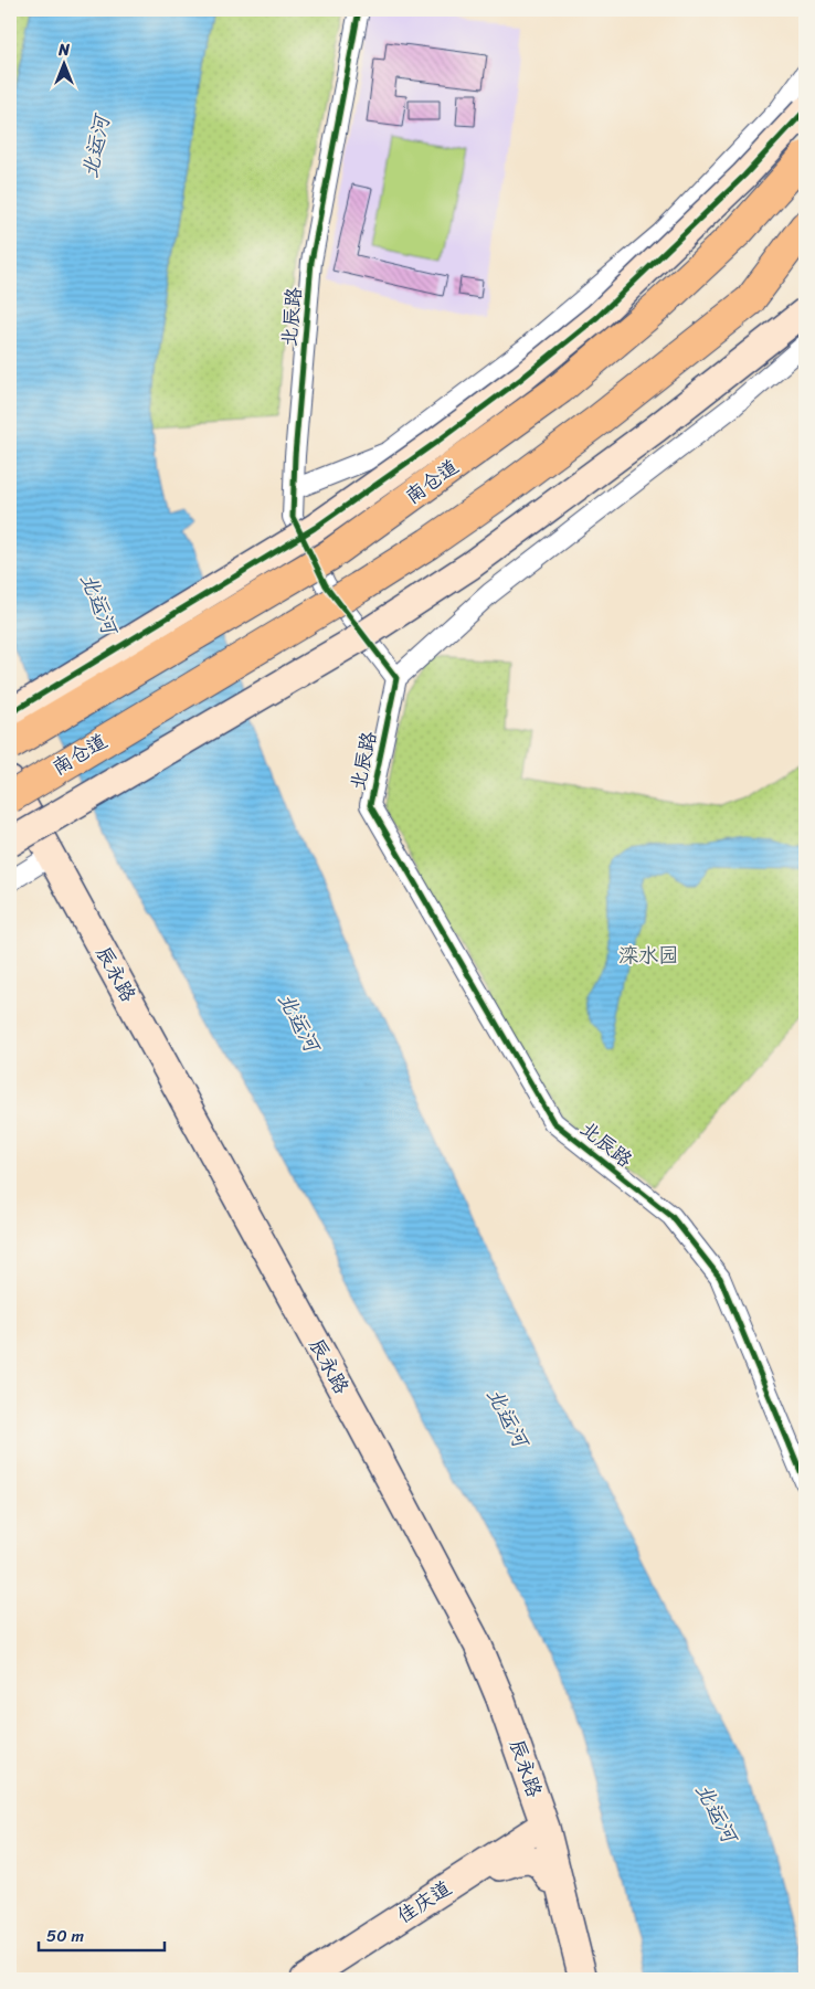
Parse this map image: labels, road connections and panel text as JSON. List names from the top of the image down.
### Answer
{
  "streets": {
    "highway": ["南仓道"],
    "street": ["北辰路", "辰永路", "佳庆道"]
  },
  "crossings": [
    ["辰永路", "佳庆道"]
  ],
  "water": ["北运河"],
  "parks": ["滦水园"],
  "scale_bar": "50 m",
  "north": "top"
}
